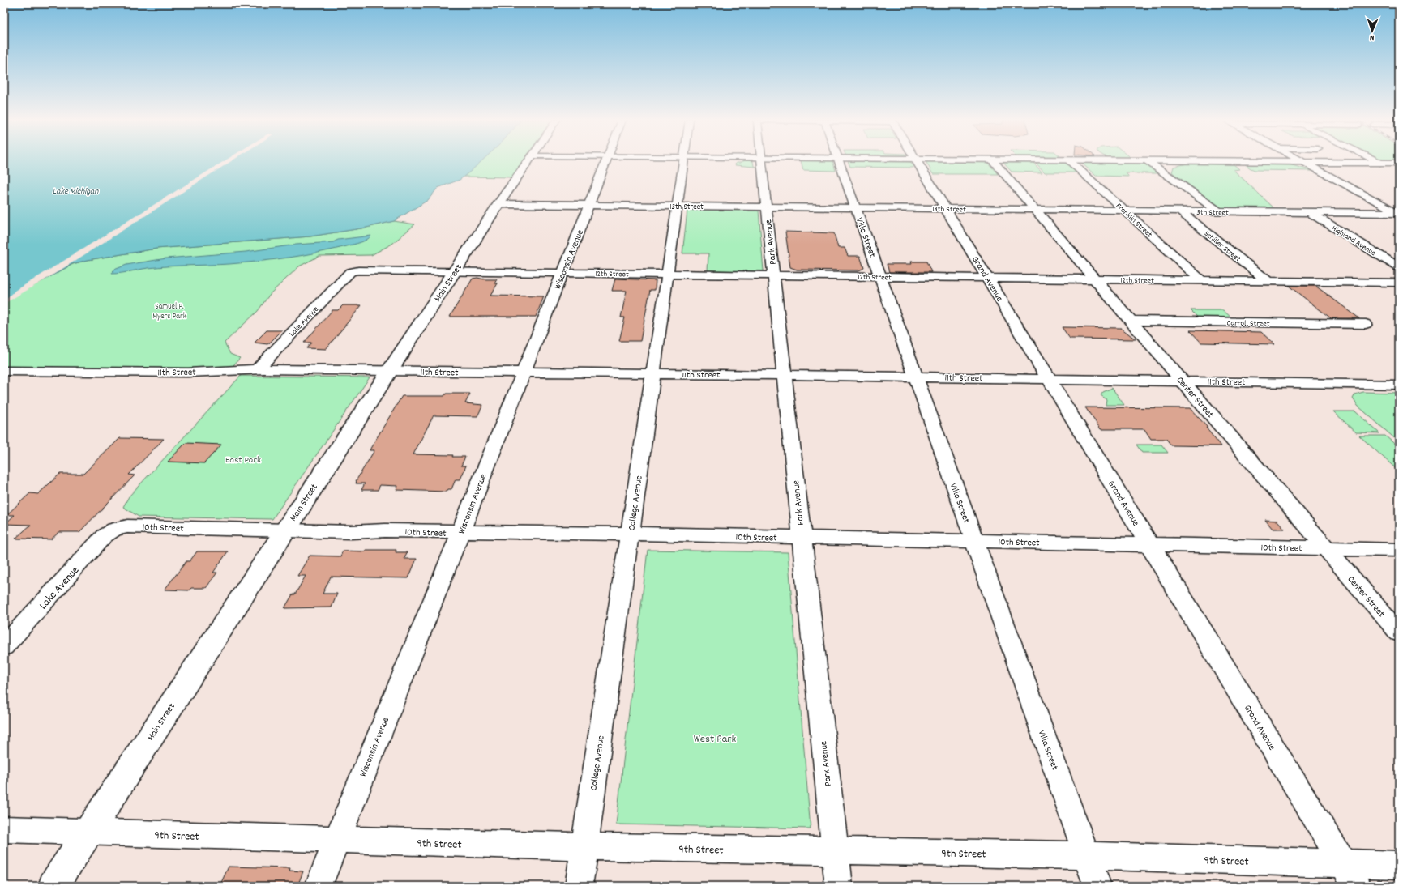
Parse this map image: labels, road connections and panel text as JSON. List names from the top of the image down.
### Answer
{
  "streets": {
    "main road": ["Main Street"],
    "street": [
      "13th Street",
      "Franklin Street",
      "Villa Street",
      "Highland Avenue",
      "Park Avenue",
      "Schiller Street",
      "Wisconsin Avenue",
      "12th Street",
      "Grand Avenue",
      "Lake Avenue",
      "Carroll Street",
      "11th Street",
      "Center Street",
      "College Avenue",
      "10th Street",
      "9th Street"
    ]
  },
  "crossings": [
    ["13th Street", "Franklin Street"],
    ["13th Street", "Villa Street"],
    ["13th Street", "Highland Avenue"],
    ["13th Street", "Park Avenue"],
    ["13th Street", "Schiller Street"],
    ["13th Street", "Wisconsin Avenue"],
    ["13th Street", "Grand Avenue"],
    ["13th Street", "Main Street"],
    ["13th Street", "Center Street"],
    ["13th Street", "College Avenue"],
    ["Franklin Street", "12th Street"],
    ["Villa Street", "12th Street"],
    ["Villa Street", "11th Street"],
    ["Villa Street", "10th Street"],
    ["Villa Street", "9th Street"],
    ["Park Avenue", "12th Street"],
    ["Park Avenue", "11th Street"],
    ["Park Avenue", "10th Street"],
    ["Park Avenue", "9th Street"],
    ["Schiller Street", "12th Street"],
    ["Wisconsin Avenue", "12th Street"],
    ["Wisconsin Avenue", "11th Street"],
    ["Wisconsin Avenue", "10th Street"],
    ["Wisconsin Avenue", "9th Street"],
    ["12th Street", "Grand Avenue"],
    ["12th Street", "Main Street"],
    ["12th Street", "Lake Avenue"],
    ["12th Street", "Center Street"],
    ["12th Street", "College Avenue"],
    ["Grand Avenue", "11th Street"],
    ["Grand Avenue", "10th Street"],
    ["Grand Avenue", "9th Street"],
    ["Main Street", "11th Street"],
    ["Main Street", "10th Street"],
    ["Main Street", "9th Street"],
    ["Lake Avenue", "11th Street"],
    ["Lake Avenue", "10th Street"],
    ["Carroll Street", "Center Street"],
    ["11th Street", "Center Street"],
    ["11th Street", "College Avenue"],
    ["Center Street", "10th Street"],
    ["College Avenue", "10th Street"],
    ["College Avenue", "9th Street"]
  ],
  "water": ["Lake Michigan"],
  "parks": ["Samuel P. Myers Park", "East Park", "West Park"],
  "north": "bottom"
}
